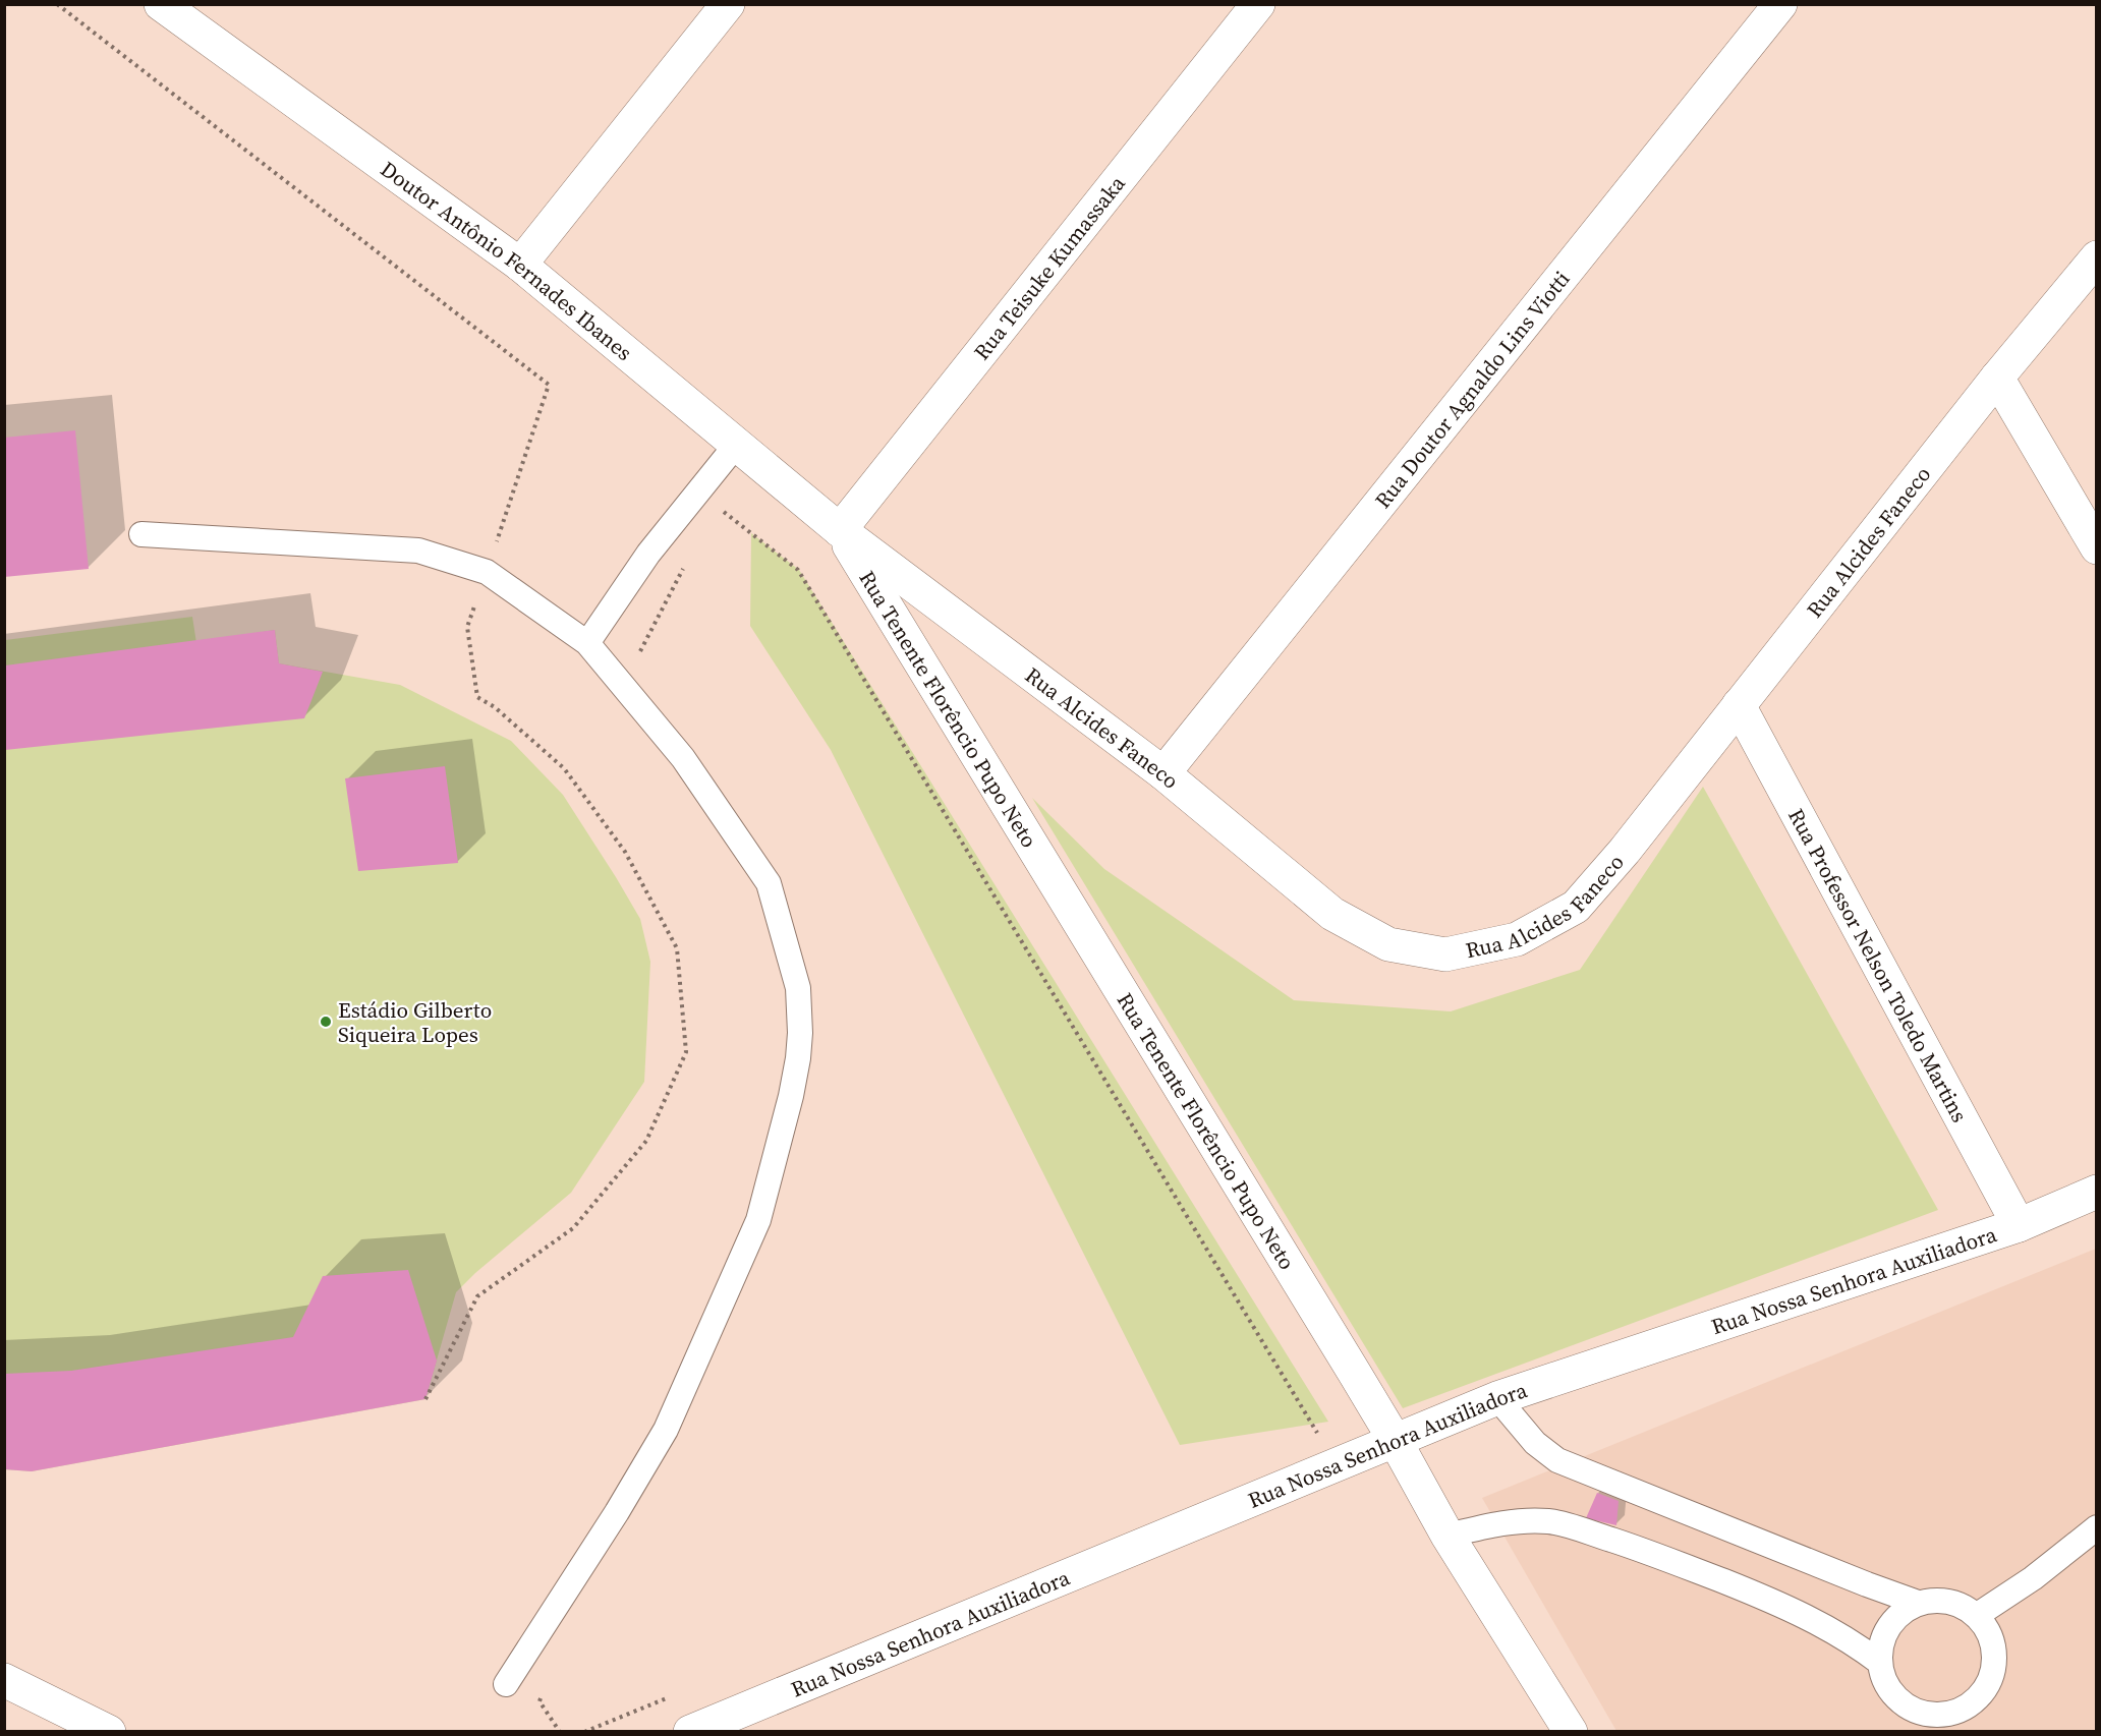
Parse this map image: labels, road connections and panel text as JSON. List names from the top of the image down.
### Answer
{
  "streets": {
    "street": [
      "Doutor Antônio Fernades Ibanes",
      "Rua Teisuke Kumassaka",
      "Rua Doutor Agnaldo Lins Viotti",
      "Rua Alcides Faneco",
      "Rua Tenente Florêncio Pupo Neto",
      "Rua Professor Nelson Toledo Martins",
      "Rua Nossa Senhora Auxiliadora"
    ]
  },
  "crossings": [
    ["Doutor Antônio Fernades Ibanes", "Rua Teisuke Kumassaka"],
    ["Doutor Antônio Fernades Ibanes", "Rua Alcides Faneco"],
    ["Doutor Antônio Fernades Ibanes", "Rua Tenente Florêncio Pupo Neto"],
    ["Rua Teisuke Kumassaka", "Rua Alcides Faneco"],
    ["Rua Teisuke Kumassaka", "Rua Tenente Florêncio Pupo Neto"],
    ["Rua Doutor Agnaldo Lins Viotti", "Rua Alcides Faneco"],
    ["Rua Alcides Faneco", "Rua Tenente Florêncio Pupo Neto"],
    ["Rua Alcides Faneco", "Rua Professor Nelson Toledo Martins"],
    ["Rua Tenente Florêncio Pupo Neto", "Rua Nossa Senhora Auxiliadora"],
    ["Rua Professor Nelson Toledo Martins", "Rua Nossa Senhora Auxiliadora"]
  ],
  "places": ["Estádio Gilberto Siqueira Lopes"]
}
